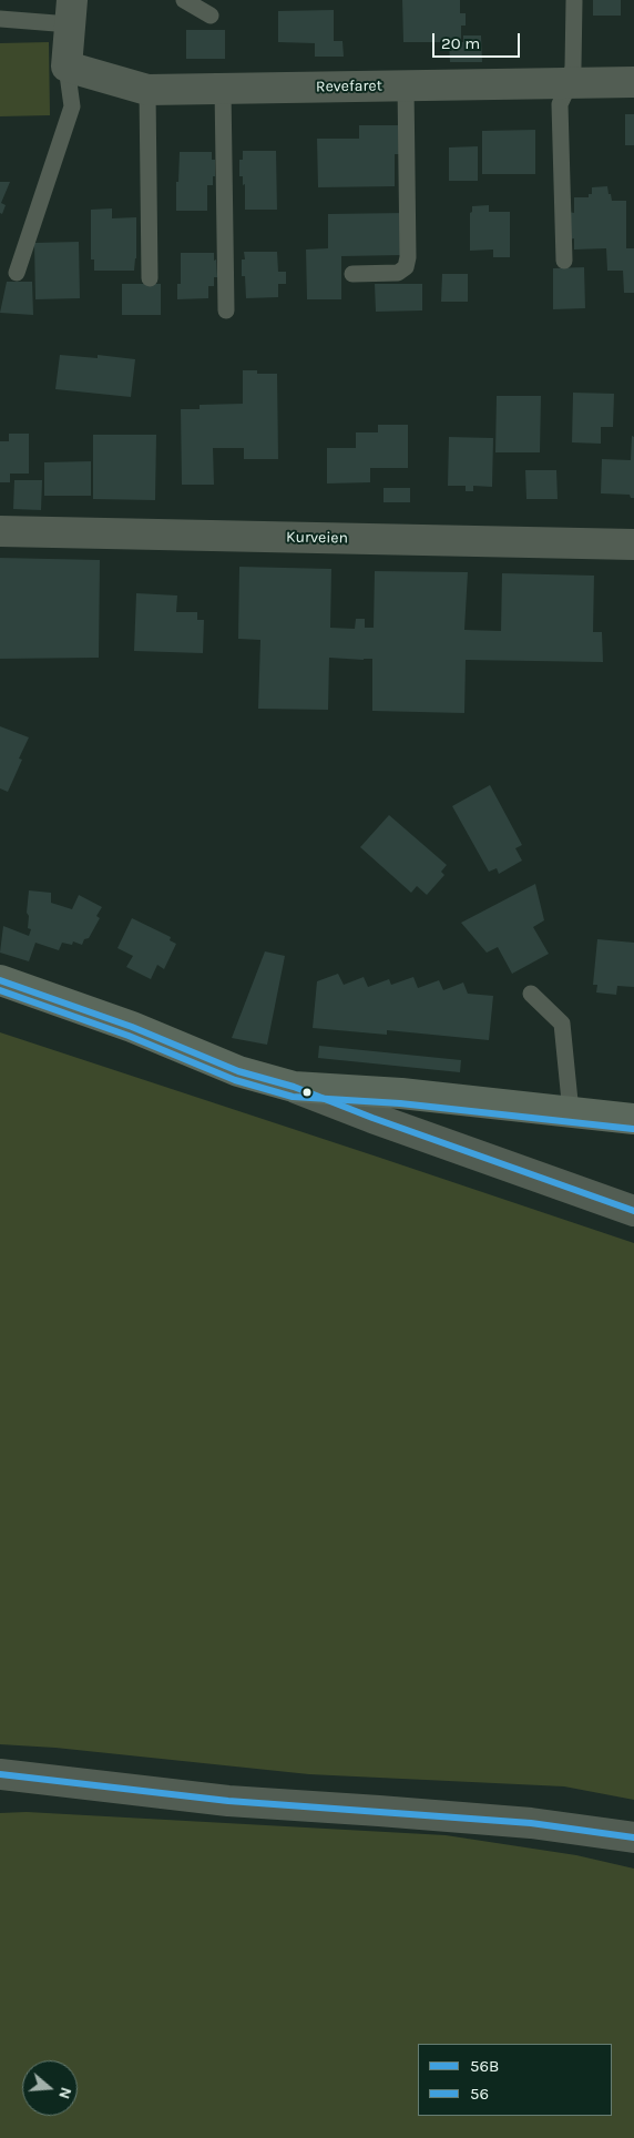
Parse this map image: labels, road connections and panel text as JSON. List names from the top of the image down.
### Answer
{
  "streets": {
    "street": ["Revefaret", "Kurveien"]
  },
  "lines": ["transit line 56B", "transit line 56"],
  "legend": ["56B", "56"],
  "scale_bar": "20 m",
  "north": "right"
}
